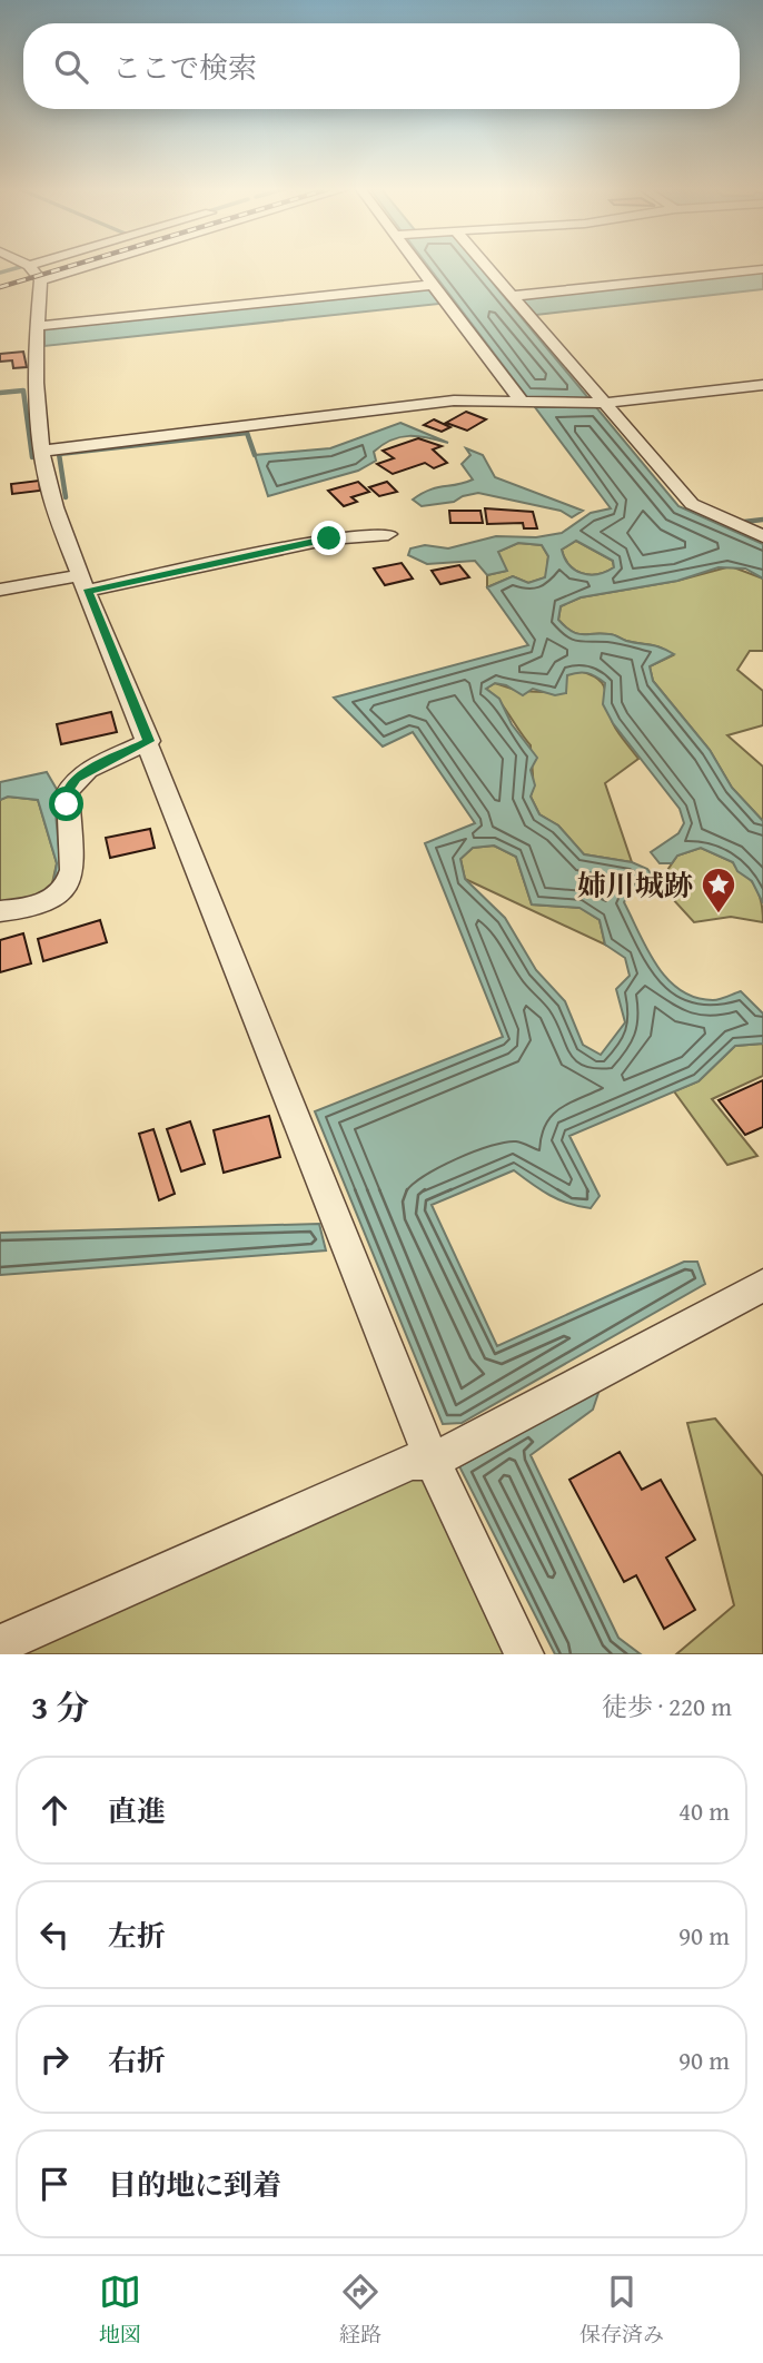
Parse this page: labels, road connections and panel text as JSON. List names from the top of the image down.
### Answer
{
  "places": {
    "place": ["姉川城跡"]
  },
  "page": {
    "search": "ここで検索",
    "heading": ["3 分", "徒歩 · 220 m"],
    "list": [
      ["直進", "40 m"],
      ["左折", "90 m"],
      ["右折", "90 m"],
      "目的地に到着"
    ],
    "nav": ["地図", "経路", "保存済み"]
  }
}
